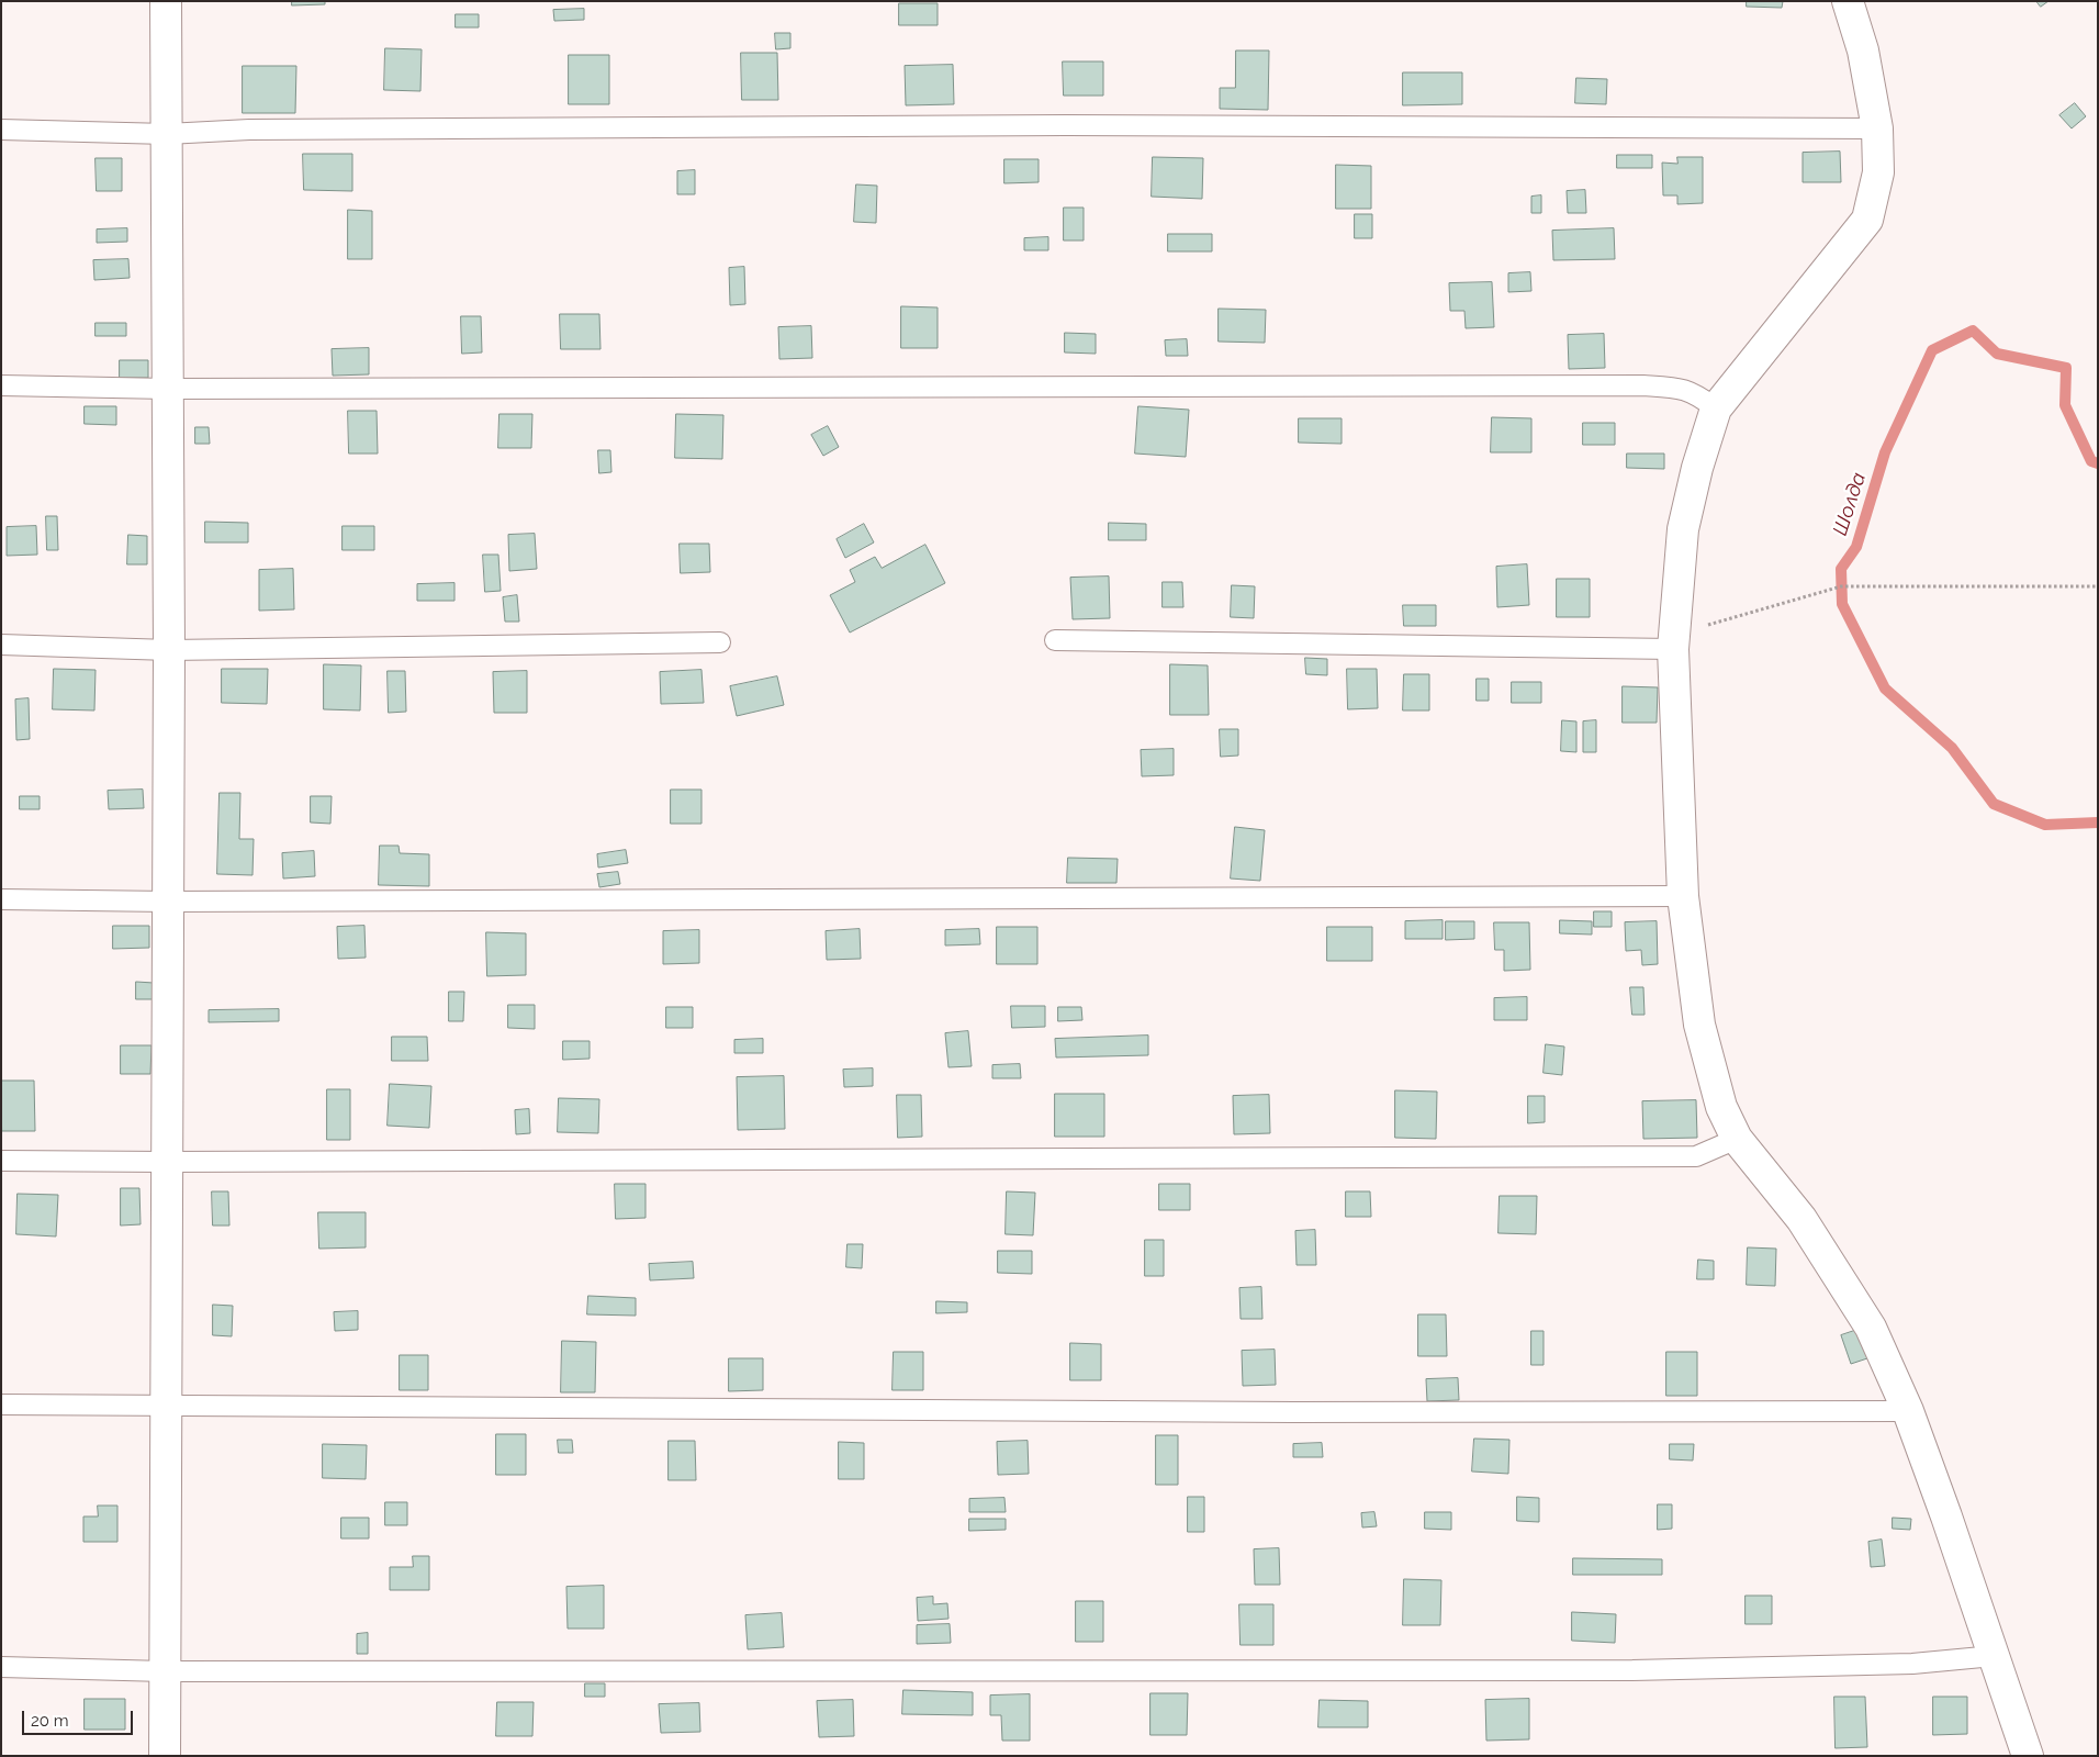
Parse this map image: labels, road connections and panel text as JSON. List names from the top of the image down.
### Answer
{
  "water": ["Шолда"],
  "scale_bar": "20 m"
}
